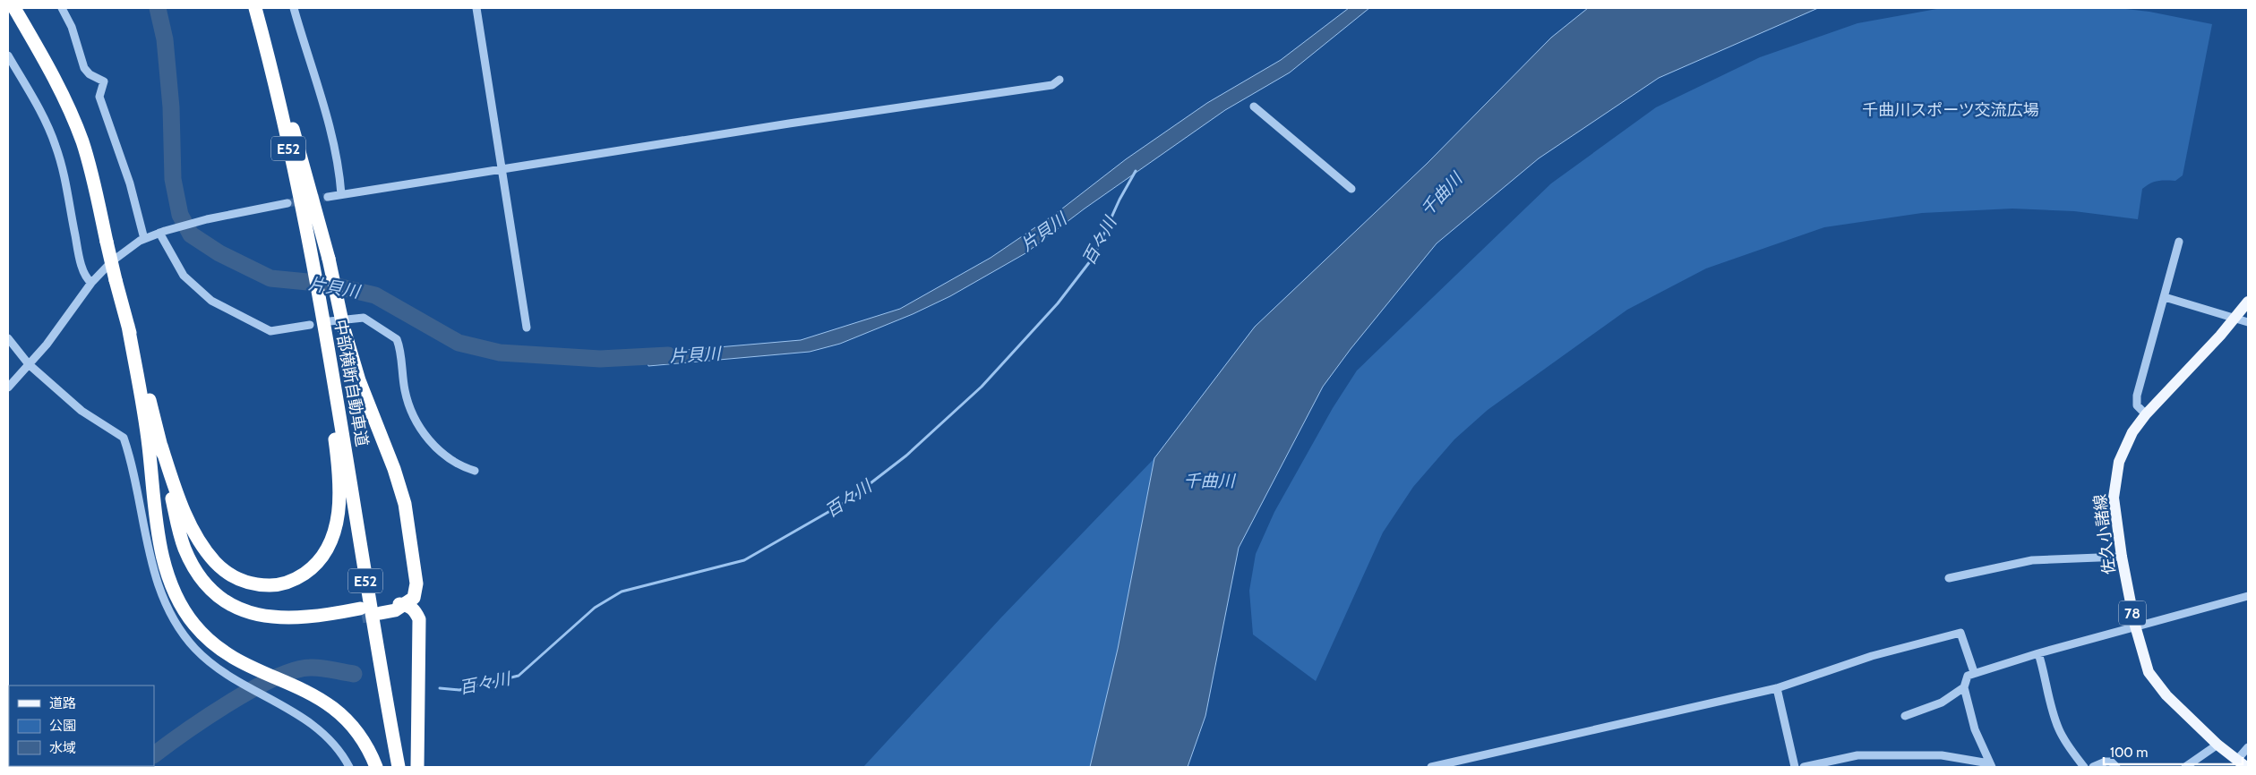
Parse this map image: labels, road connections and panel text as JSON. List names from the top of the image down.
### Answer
{
  "streets": {
    "highway": ["E52", "中部横断自動車道"],
    "main road": ["佐久小諸線", "78"]
  },
  "water": ["千曲川", "片貝川", "百々川"],
  "parks": ["千曲川スポーツ交流広場"],
  "legend": ["道路", "公園", "水域"],
  "scale_bar": "100 m"
}
